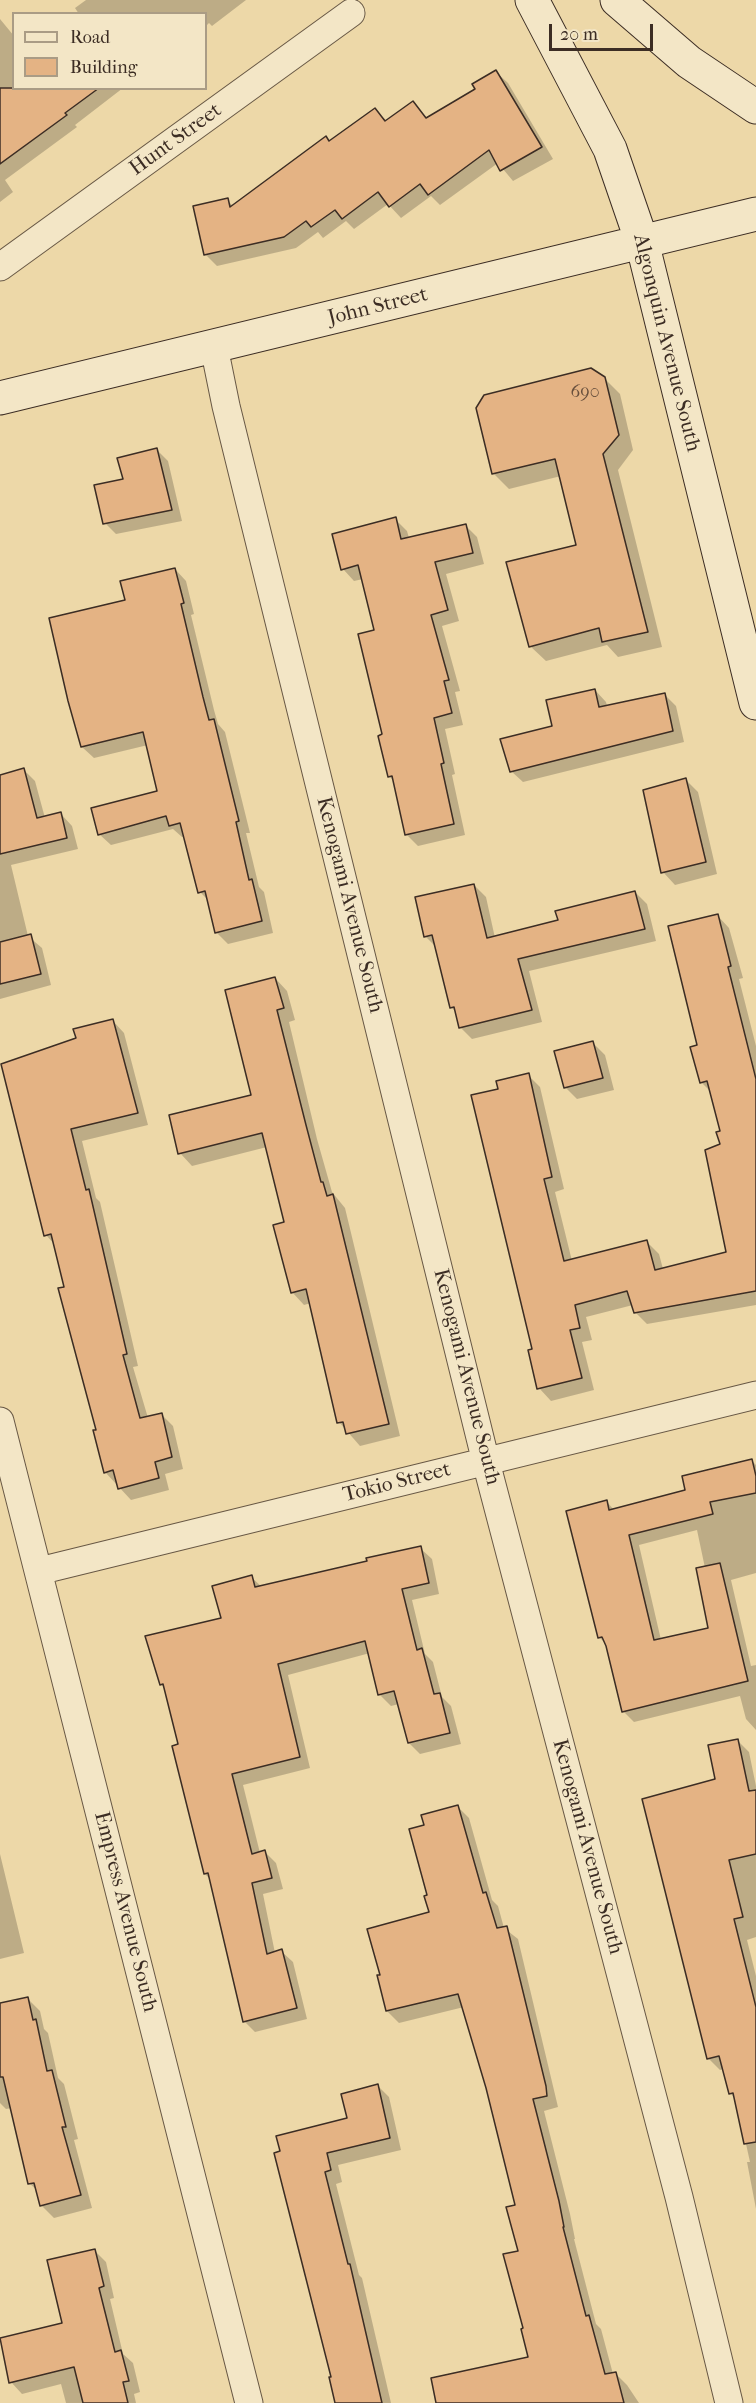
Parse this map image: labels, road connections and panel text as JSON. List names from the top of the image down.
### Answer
{
  "streets": {
    "main road": ["John Street", "Algonquin Avenue South"],
    "street": [
      "Hunt Street",
      "Kenogami Avenue South",
      "Tokio Street",
      "Empress Avenue South"
    ]
  },
  "crossings": [
    ["John Street", "Algonquin Avenue South"],
    ["John Street", "Kenogami Avenue South"],
    ["Kenogami Avenue South", "Tokio Street"],
    ["Tokio Street", "Empress Avenue South"]
  ],
  "house_numbers": ["690"],
  "legend": ["Road", "Building"],
  "scale_bar": "20 m"
}
